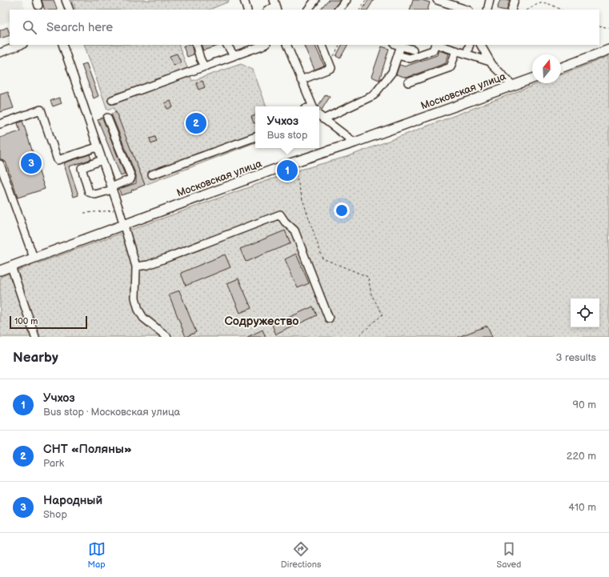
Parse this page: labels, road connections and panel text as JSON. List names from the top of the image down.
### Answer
{
  "streets": {
    "main road": ["Московская улица"]
  },
  "districts": ["Содружество"],
  "scale_bar": "100 m",
  "north": "top",
  "page": {
    "search": "Search here",
    "popup": ["Учхоз", "Bus stop"],
    "pins": ["2", "3", "1"],
    "scale": "100 m",
    "heading": ["Nearby", "3 results"],
    "list": [
      {
        "mark": "1",
        "name": "Учхоз",
        "note": "Bus stop · Московская улица",
        "value": "90 m"
      },
      {
        "mark": "2",
        "name": "СНТ «Поляны»",
        "note": "Park",
        "value": "220 m"
      },
      {
        "mark": "3",
        "name": "Народный",
        "note": "Shop",
        "value": "410 m"
      }
    ],
    "nav": ["Map", "Directions", "Saved"]
  }
}
